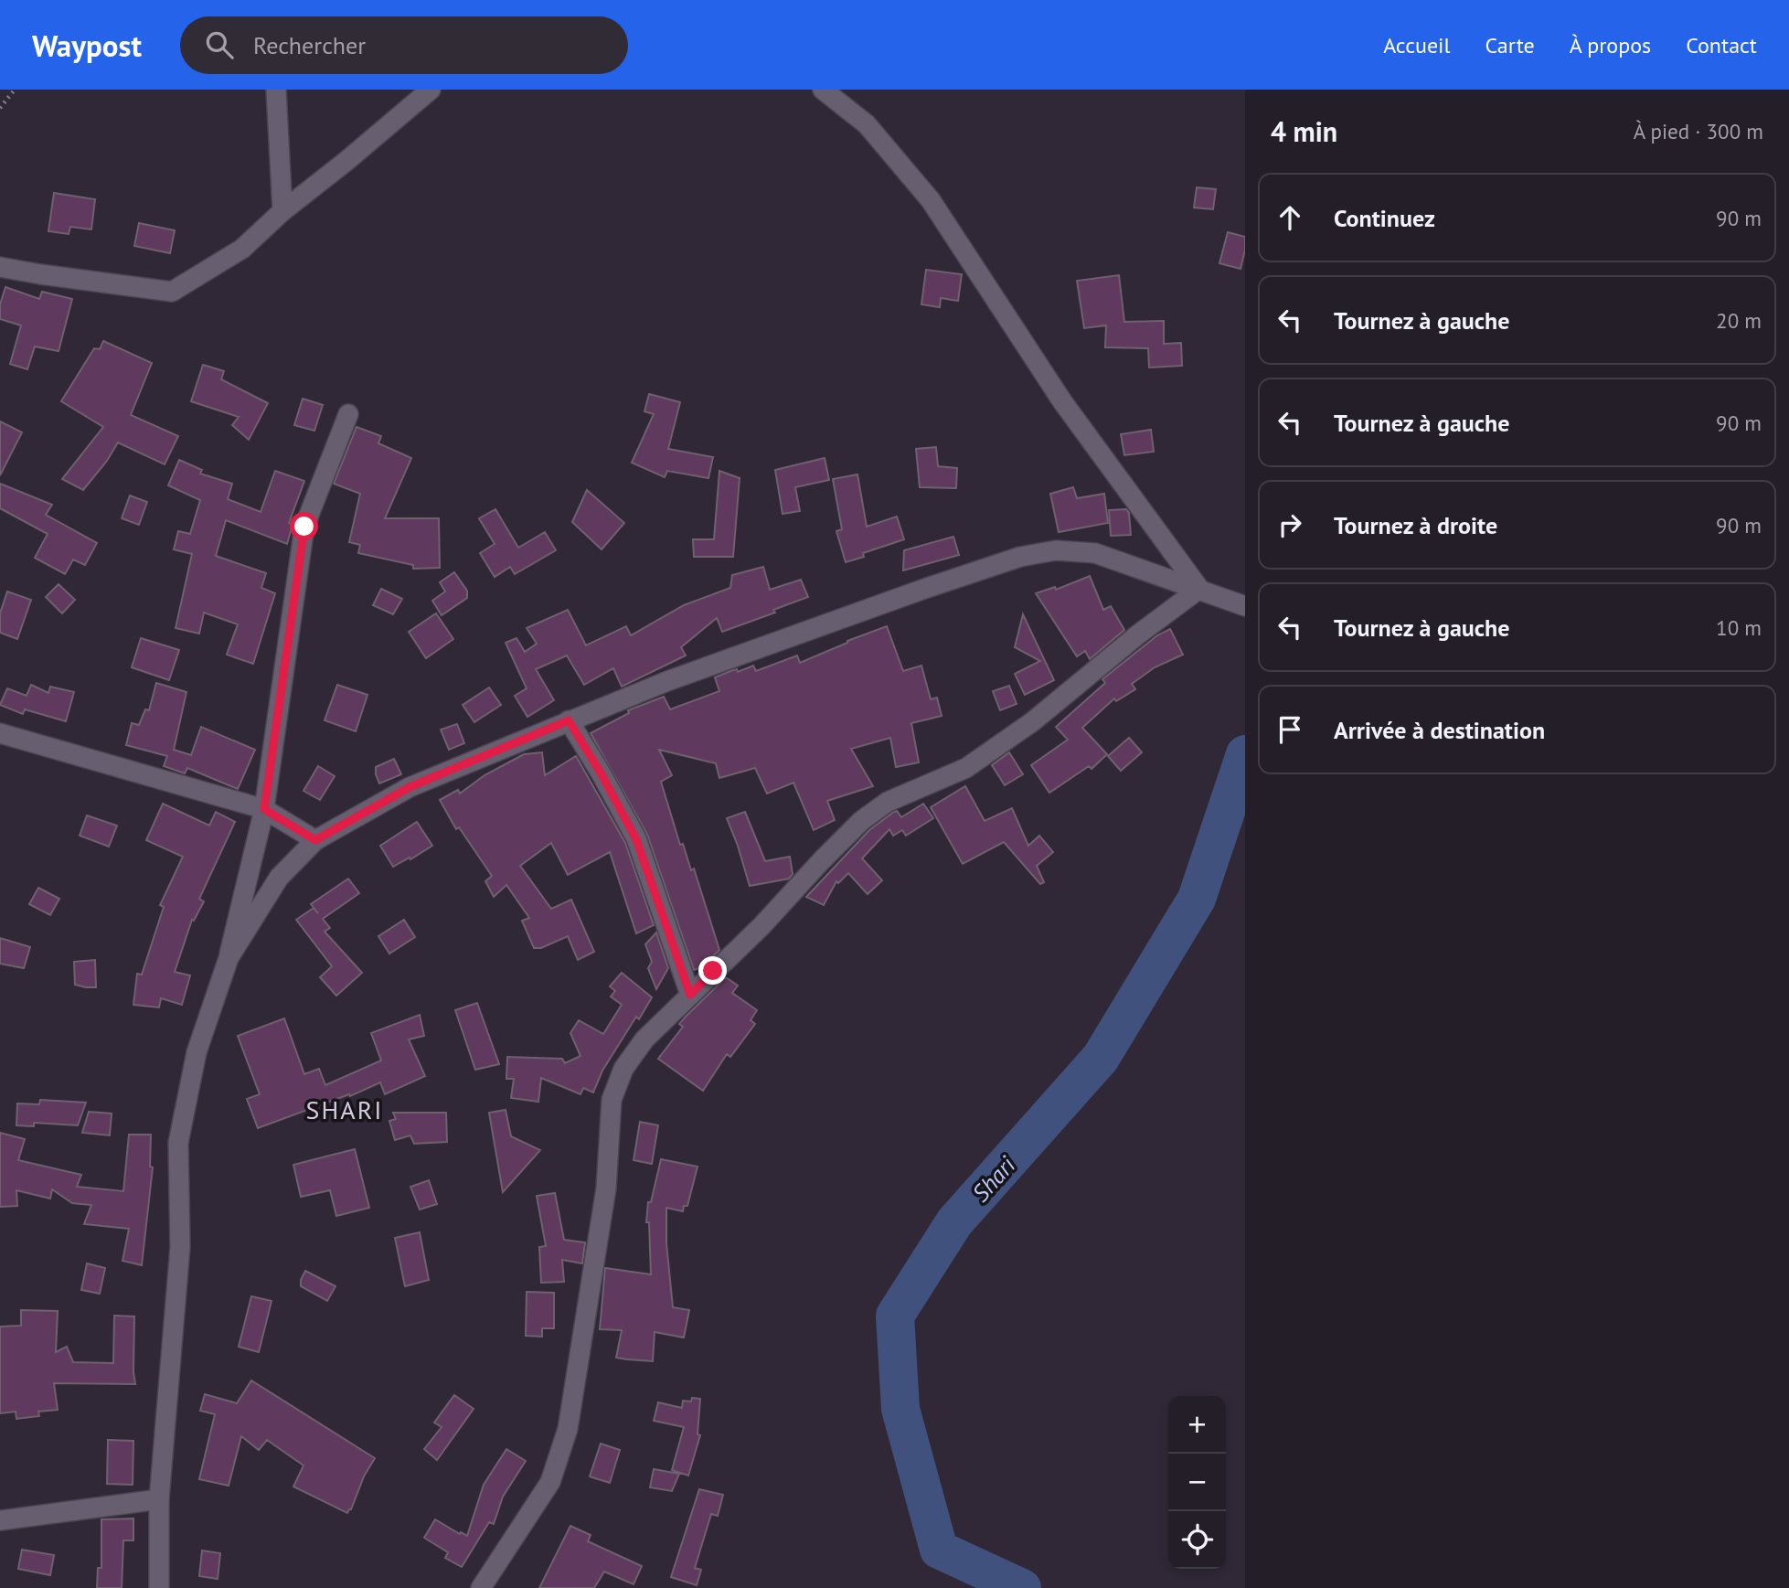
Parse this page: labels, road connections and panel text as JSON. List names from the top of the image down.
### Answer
{
  "districts": ["SHARI"],
  "water": ["Shari"],
  "page": {
    "header": "Waypost",
    "search": "Rechercher",
    "nav": [
      "Accueil",
      "Carte",
      "À propos",
      "Contact"
    ],
    "heading": ["4 min", "À pied · 300 m"],
    "list": [
      ["Continuez", "90 m"],
      ["Tournez à gauche", "20 m"],
      ["Tournez à gauche", "90 m"],
      ["Tournez à droite", "90 m"],
      ["Tournez à gauche", "10 m"],
      "Arrivée à destination"
    ],
    "map_buttons": ["+", "−"]
  }
}
